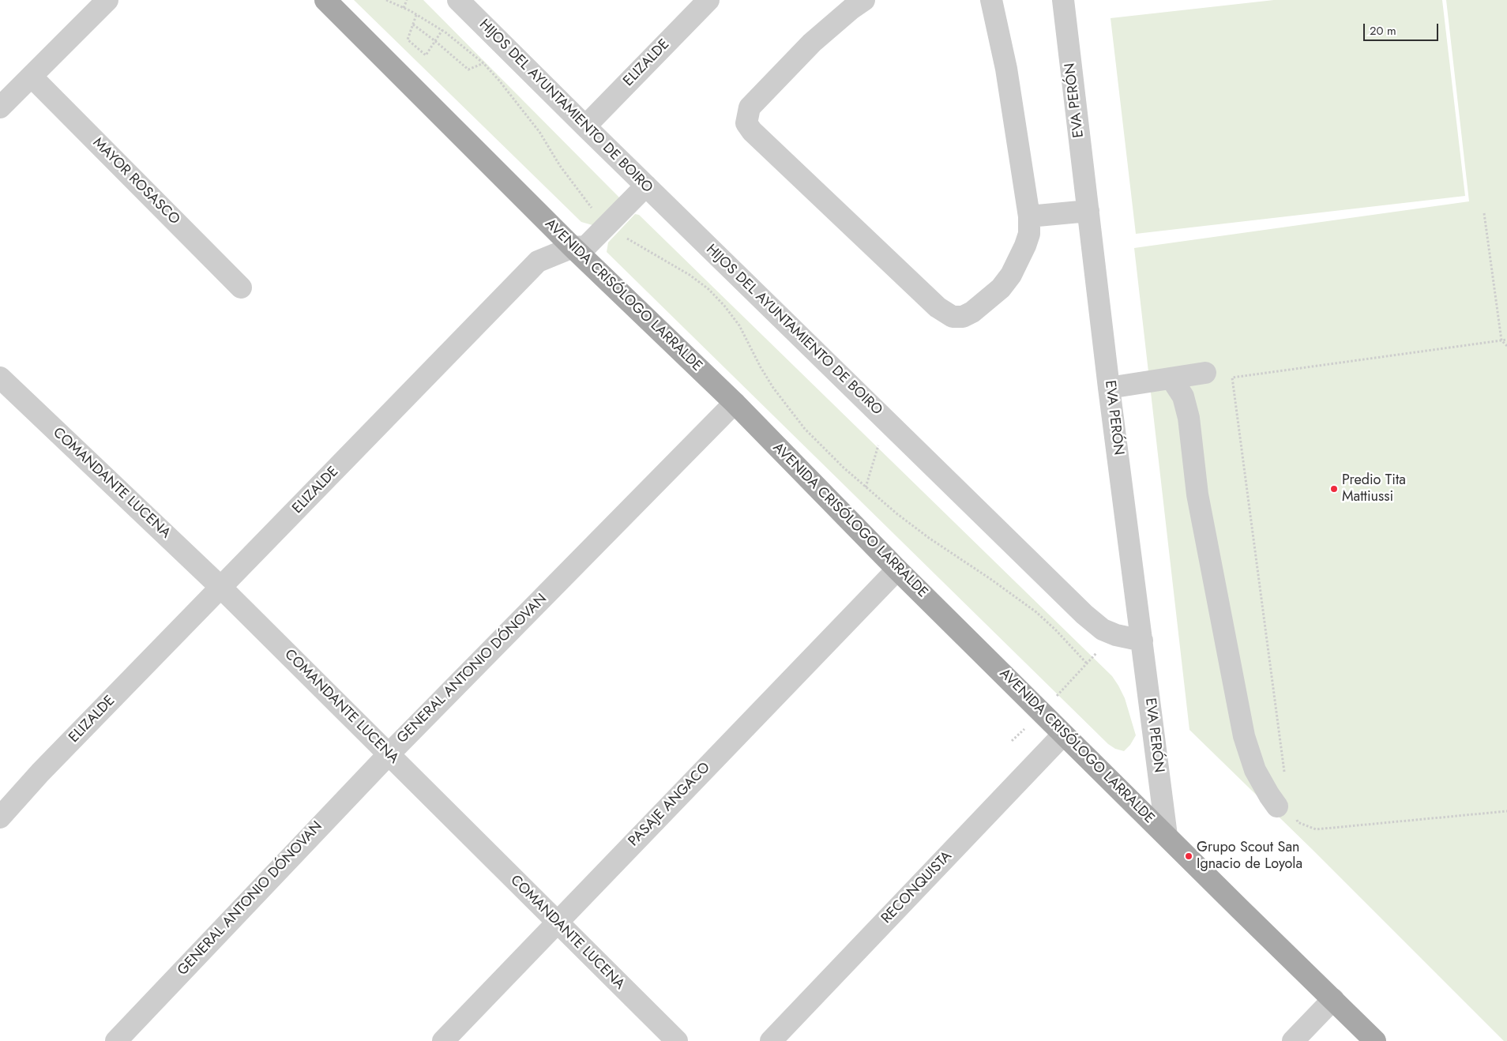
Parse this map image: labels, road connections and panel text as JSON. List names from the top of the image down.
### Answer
{
  "streets": {
    "main road": ["AVENIDA CRISÓLOGO LARRALDE"],
    "street": [
      "ELIZALDE",
      "EVA PERÓN",
      "HIJOS DEL AYUNTAMIENTO DE BOIRO",
      "MAYOR ROSASCO",
      "COMANDANTE LUCENA",
      "GENERAL ANTONIO DÓNOVAN",
      "PASAJE ANGACO",
      "RECONQUISTA"
    ]
  },
  "crossings": [
    ["ELIZALDE", "HIJOS DEL AYUNTAMIENTO DE BOIRO"],
    ["ELIZALDE", "AVENIDA CRISÓLOGO LARRALDE"],
    ["ELIZALDE", "COMANDANTE LUCENA"],
    ["EVA PERÓN", "HIJOS DEL AYUNTAMIENTO DE BOIRO"],
    ["EVA PERÓN", "AVENIDA CRISÓLOGO LARRALDE"],
    ["AVENIDA CRISÓLOGO LARRALDE", "GENERAL ANTONIO DÓNOVAN"],
    ["AVENIDA CRISÓLOGO LARRALDE", "PASAJE ANGACO"],
    ["AVENIDA CRISÓLOGO LARRALDE", "RECONQUISTA"],
    ["COMANDANTE LUCENA", "GENERAL ANTONIO DÓNOVAN"],
    ["COMANDANTE LUCENA", "PASAJE ANGACO"]
  ],
  "places": ["Predio Tita Mattiussi", "Grupo Scout San Ignacio de Loyola"],
  "scale_bar": "20 m"
}
